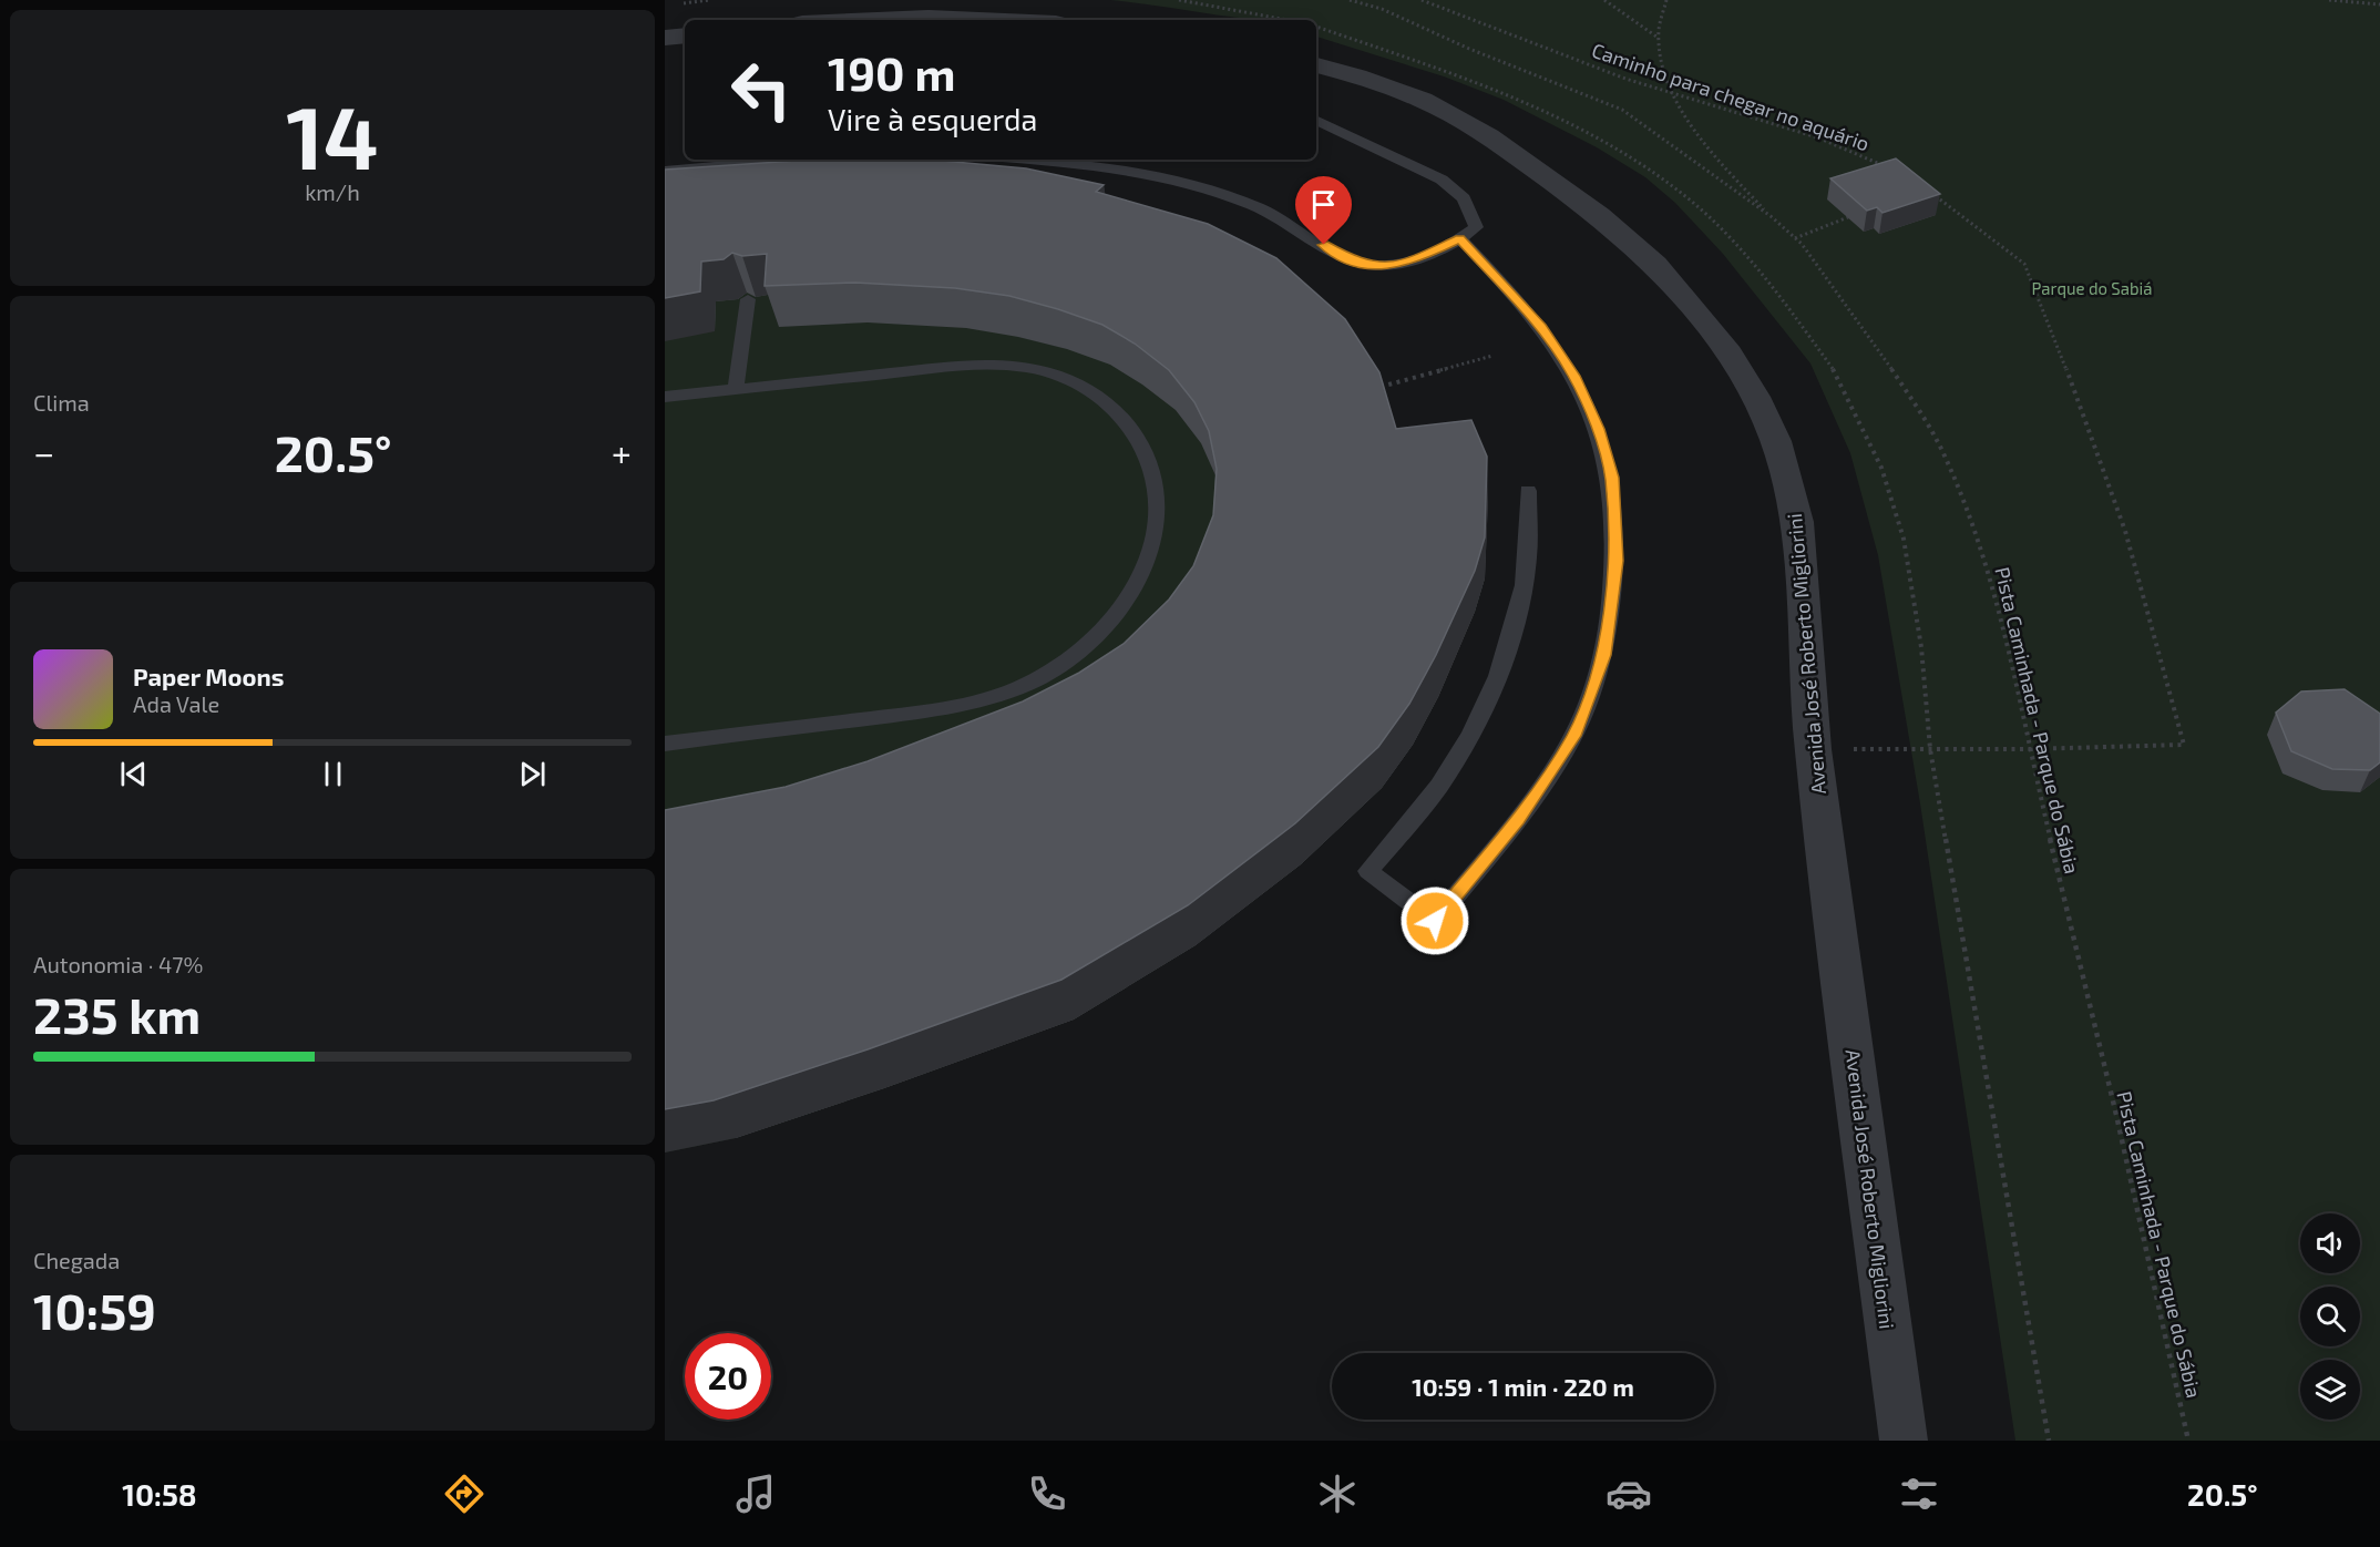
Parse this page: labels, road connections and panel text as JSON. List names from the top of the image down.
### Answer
{
  "streets": {
    "street": ["Avenida José Roberto Migliorini"],
    "path": ["Caminho para chegar no aquário", "Pista Caminhada - Parque do Sábia"]
  },
  "parks": ["Parque do Sabiá"],
  "page": {
    "tile": [
      ["14", "km/h"],
      "Clima",
      ["Autonomia · 47%", "235 km"],
      ["Chegada", "10:59"]
    ],
    "turn": ["190 m", "Vire à esquerda"],
    "heat": ["−", "20.5°", "+"],
    "song": ["Paper Moons", "Ada Vale"],
    "limit": "20",
    "trip": "10:59 · 1 min · 220 m",
    "tabs": ["10:58", "20.5°"]
  }
}
